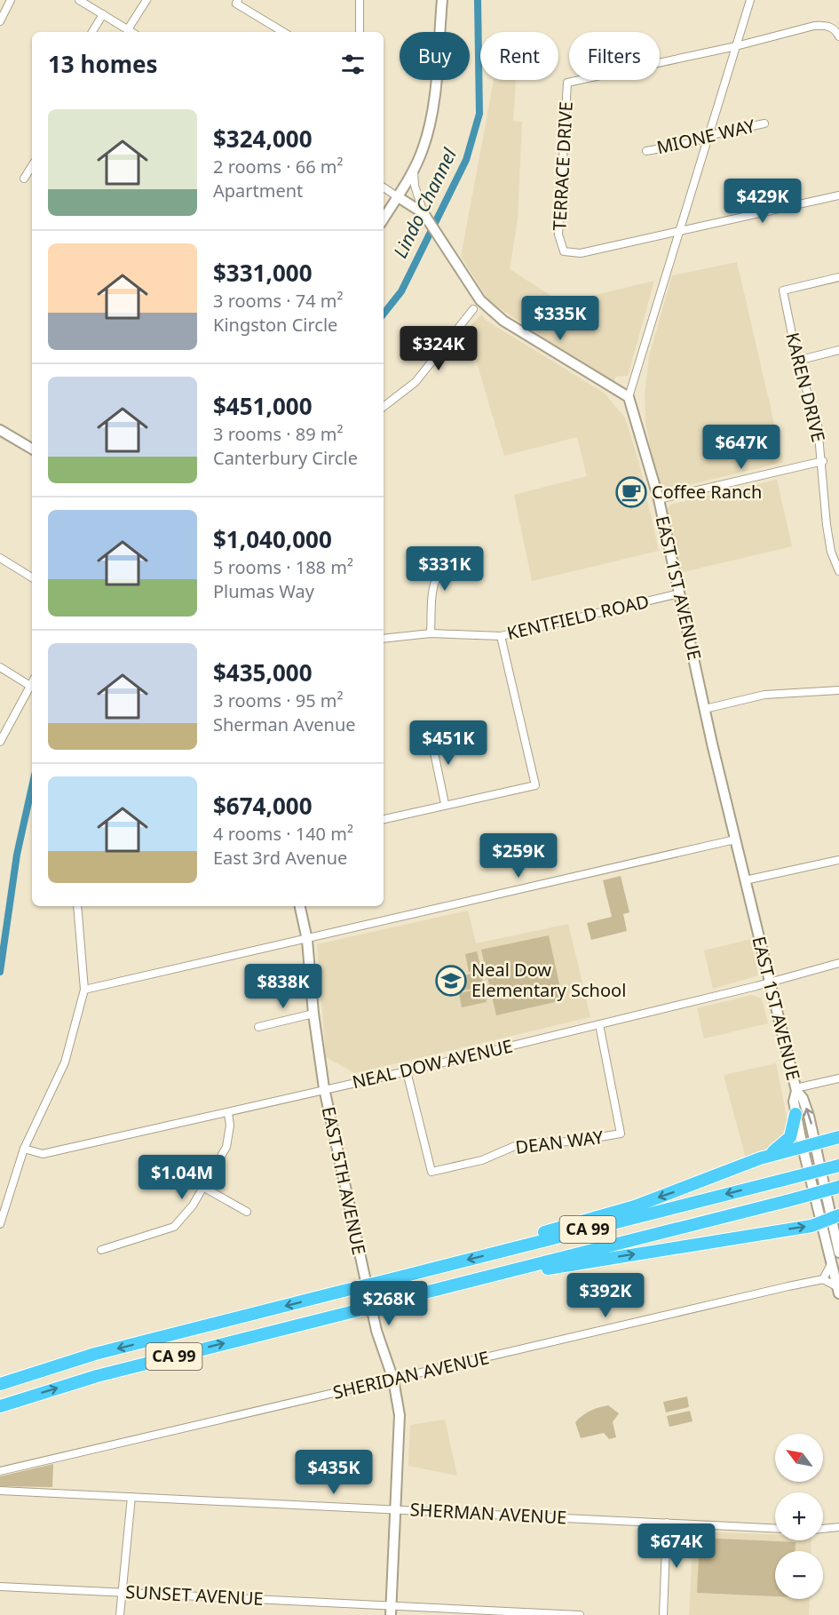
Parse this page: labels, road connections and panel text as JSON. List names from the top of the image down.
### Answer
{
  "streets": {
    "highway": ["CA 99"],
    "street": [
      "MIONE WAY",
      "TERRACE DRIVE",
      "KAREN DRIVE",
      "EAST 1ST AVENUE",
      "KENTFIELD ROAD",
      "NEAL DOW AVENUE",
      "DEAN WAY",
      "EAST 5TH AVENUE",
      "SHERIDAN AVENUE",
      "SHERMAN AVENUE",
      "SUNSET AVENUE"
    ]
  },
  "crossings": [
    ["EAST 1ST AVENUE", "KENTFIELD ROAD"],
    ["EAST 1ST AVENUE", "NEAL DOW AVENUE"],
    ["NEAL DOW AVENUE", "DEAN WAY"],
    ["NEAL DOW AVENUE", "EAST 5TH AVENUE"],
    ["EAST 5TH AVENUE", "SHERIDAN AVENUE"],
    ["EAST 5TH AVENUE", "SHERMAN AVENUE"],
    ["EAST 5TH AVENUE", "SUNSET AVENUE"]
  ],
  "water": ["Lindo Channel"],
  "places": {
    "cafe": ["Coffee Ranch"],
    "school or university": ["Neal Dow Elementary School"]
  },
  "north": "top left",
  "page": {
    "chip": ["Buy", "Rent", "Filters"],
    "heading": "13 homes",
    "list": [
      {
        "name": "$324,000",
        "note": "2 rooms · 66 m² · Apartment"
      },
      {
        "name": "$331,000",
        "note": "3 rooms · 74 m² · Kingston Circle"
      },
      {
        "name": "$451,000",
        "note": "3 rooms · 89 m² · Canterbury Circle"
      },
      {
        "name": "$1,040,000",
        "note": "5 rooms · 188 m² · Plumas Way"
      },
      {
        "name": "$435,000",
        "note": "3 rooms · 95 m² · Sherman Avenue"
      },
      {
        "name": "$674,000",
        "note": "4 rooms · 140 m² · East 3rd Avenue"
      }
    ],
    "price": [
      "$429K",
      "$335K",
      "$324K",
      "$647K",
      "$331K",
      "$451K",
      "$259K",
      "$838K",
      "$1.04M",
      "$392K",
      "$268K",
      "$435K",
      "$674K"
    ],
    "map_buttons": ["+", "−"]
  }
}
